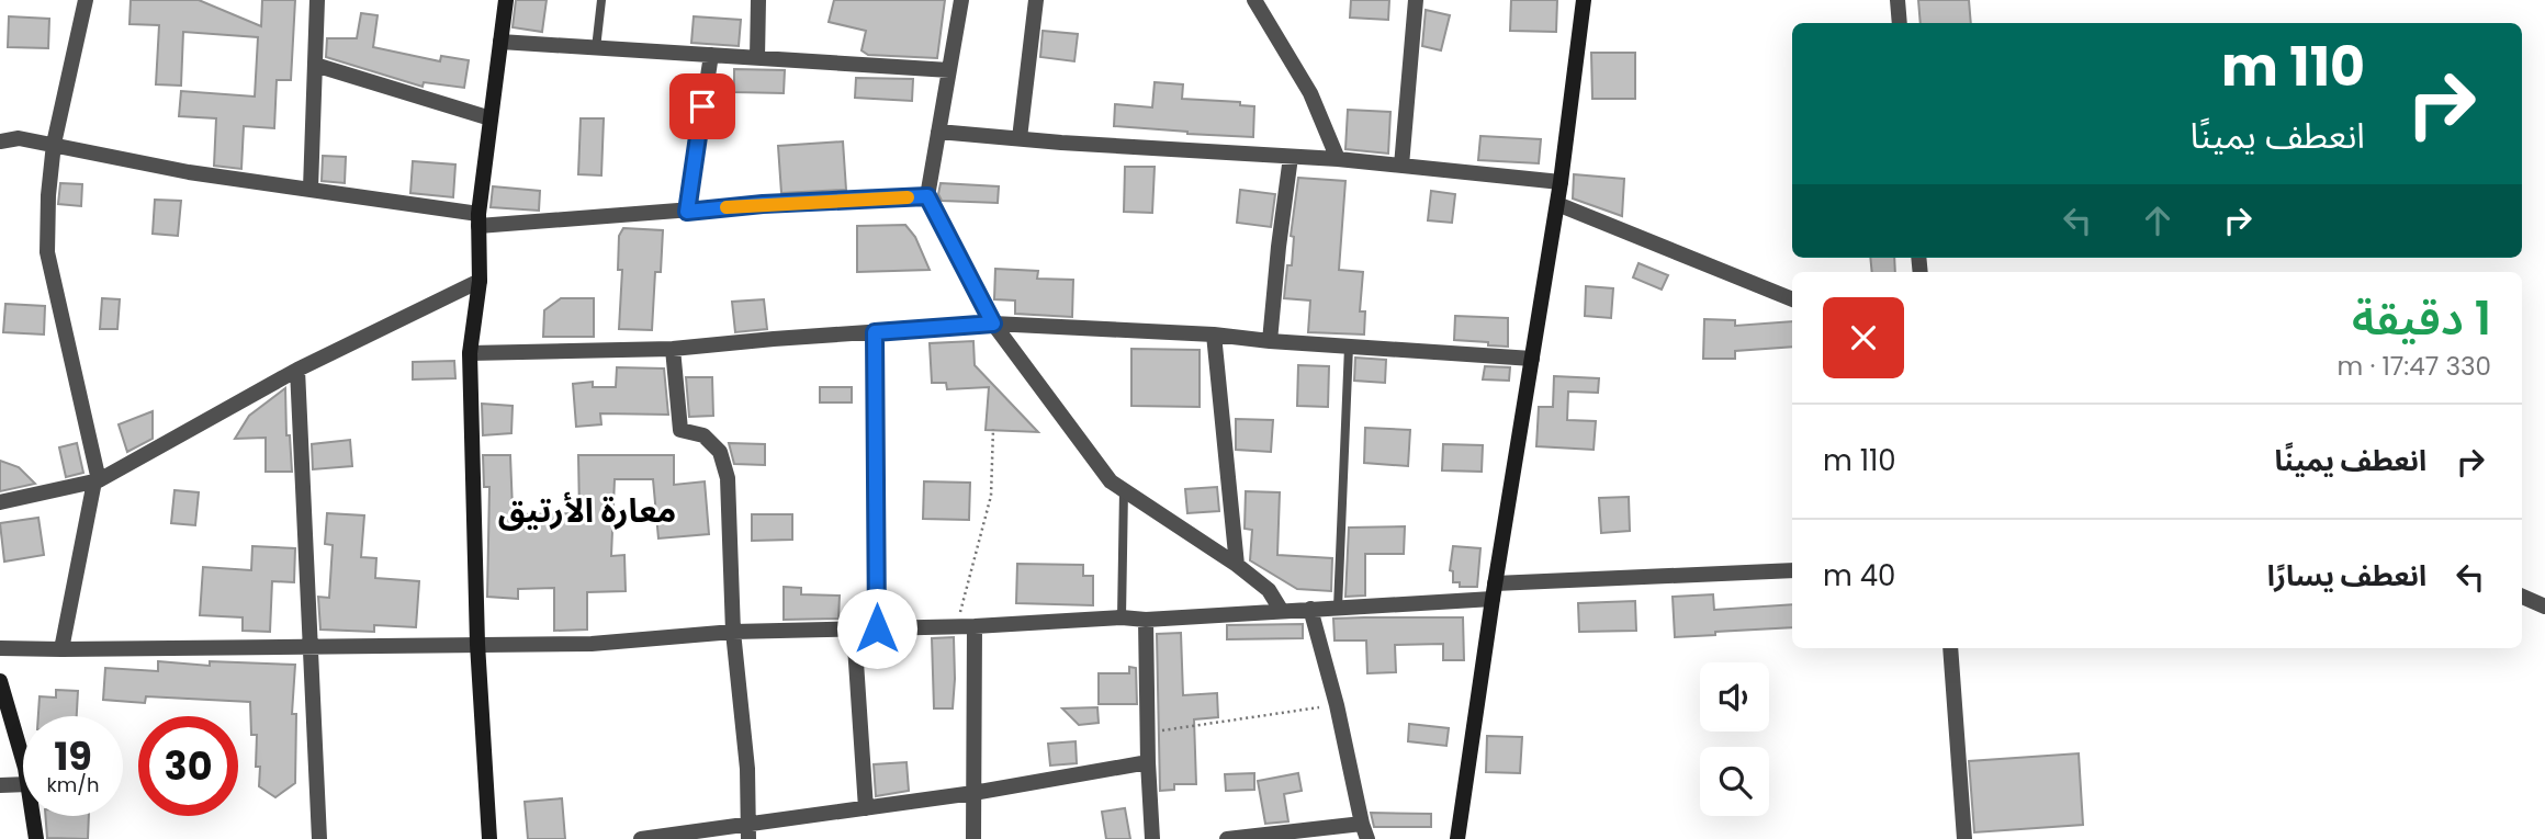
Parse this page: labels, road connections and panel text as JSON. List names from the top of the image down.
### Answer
{
  "districts": ["معارة الأرتيق"],
  "page": {
    "turn": ["110 m", "انعطف يمينًا"],
    "heading": ["1 دقيقة", "330 m · 17:47"],
    "list": [
      {
        "name": "انعطف يمينًا",
        "value": "110 m"
      },
      {
        "name": "انعطف يسارًا",
        "value": "40 m"
      }
    ],
    "speed": "19 km/h",
    "limit": "30"
  }
}
